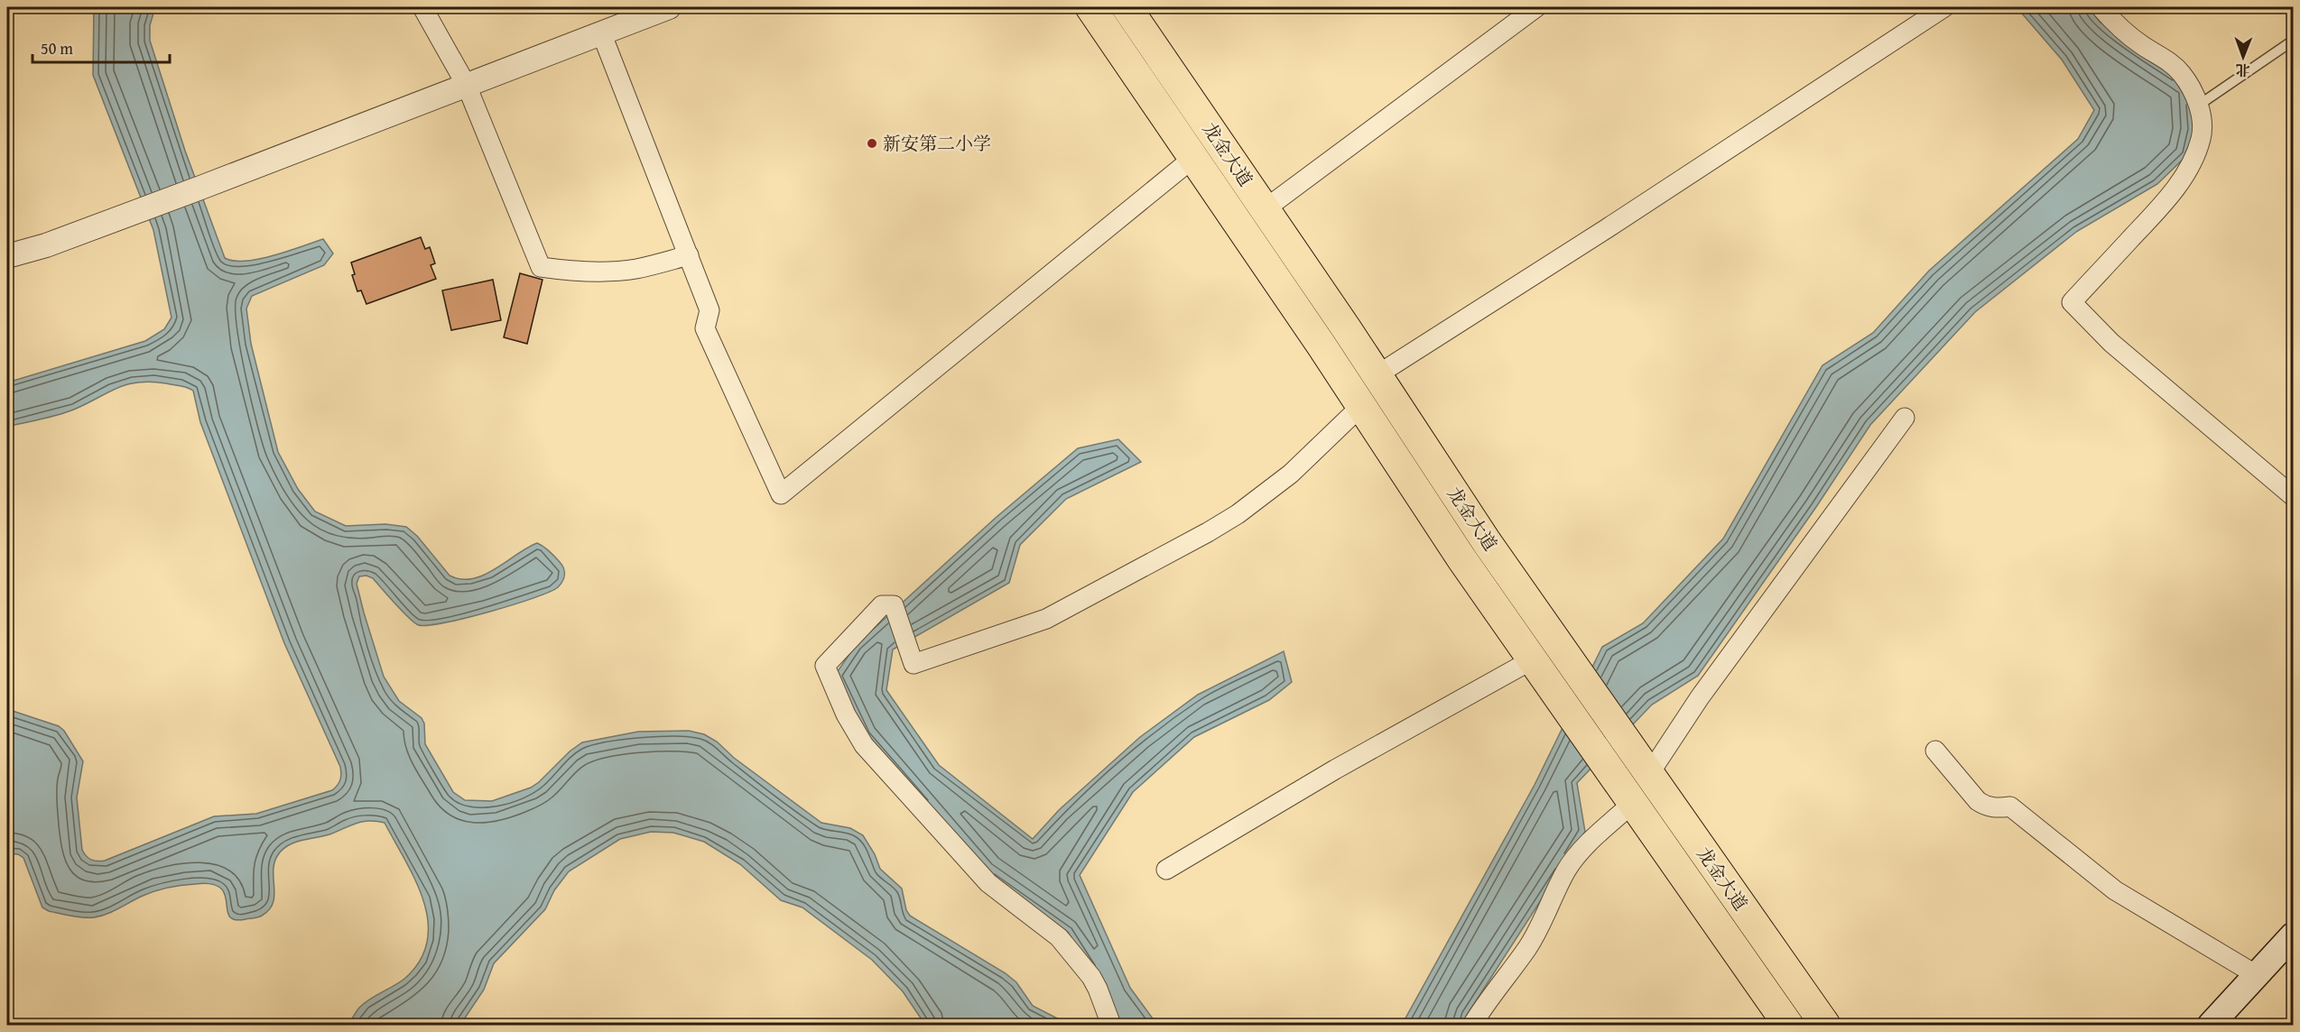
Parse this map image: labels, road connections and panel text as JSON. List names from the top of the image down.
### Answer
{
  "streets": {
    "main road": ["龙金大道"]
  },
  "places": ["新安第二小学"],
  "scale_bar": "50 m",
  "north": "bottom"
}
